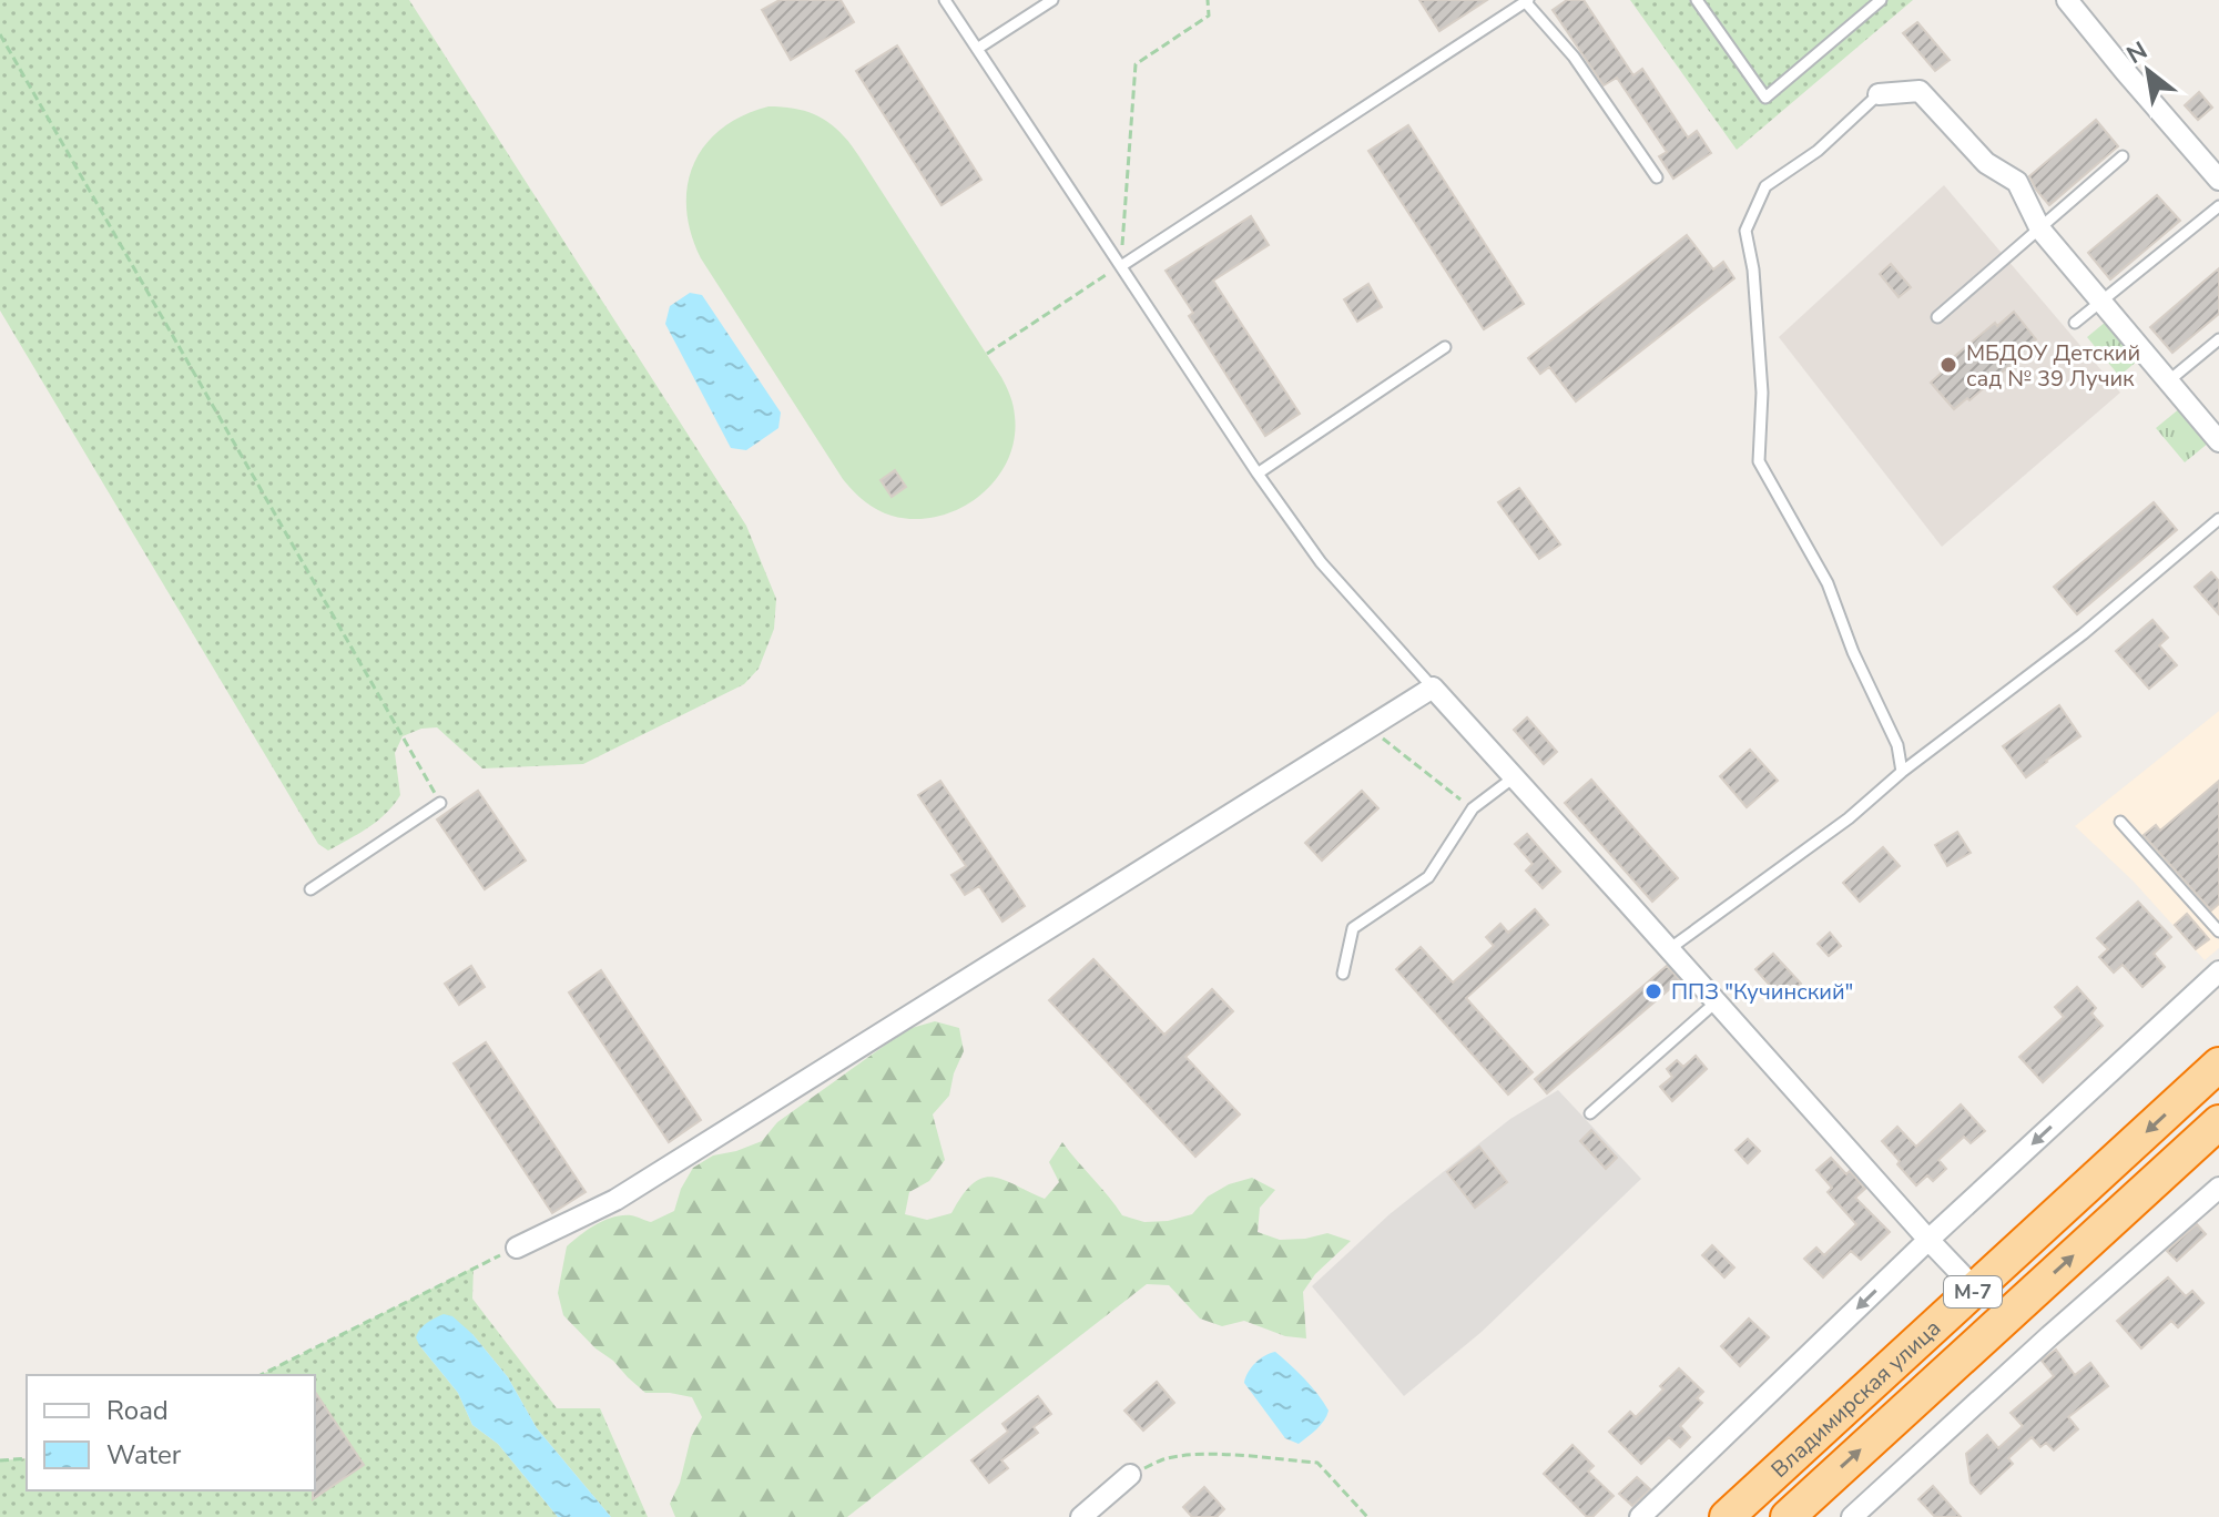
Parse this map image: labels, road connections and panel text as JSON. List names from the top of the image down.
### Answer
{
  "streets": {
    "highway": ["М-7", "Владимирская улица"]
  },
  "places": ["МБДОУ Детский сад № 39 Лучик", "ППЗ \"Кучинский\""],
  "legend": ["Road", "Water"],
  "north": "top left"
}
